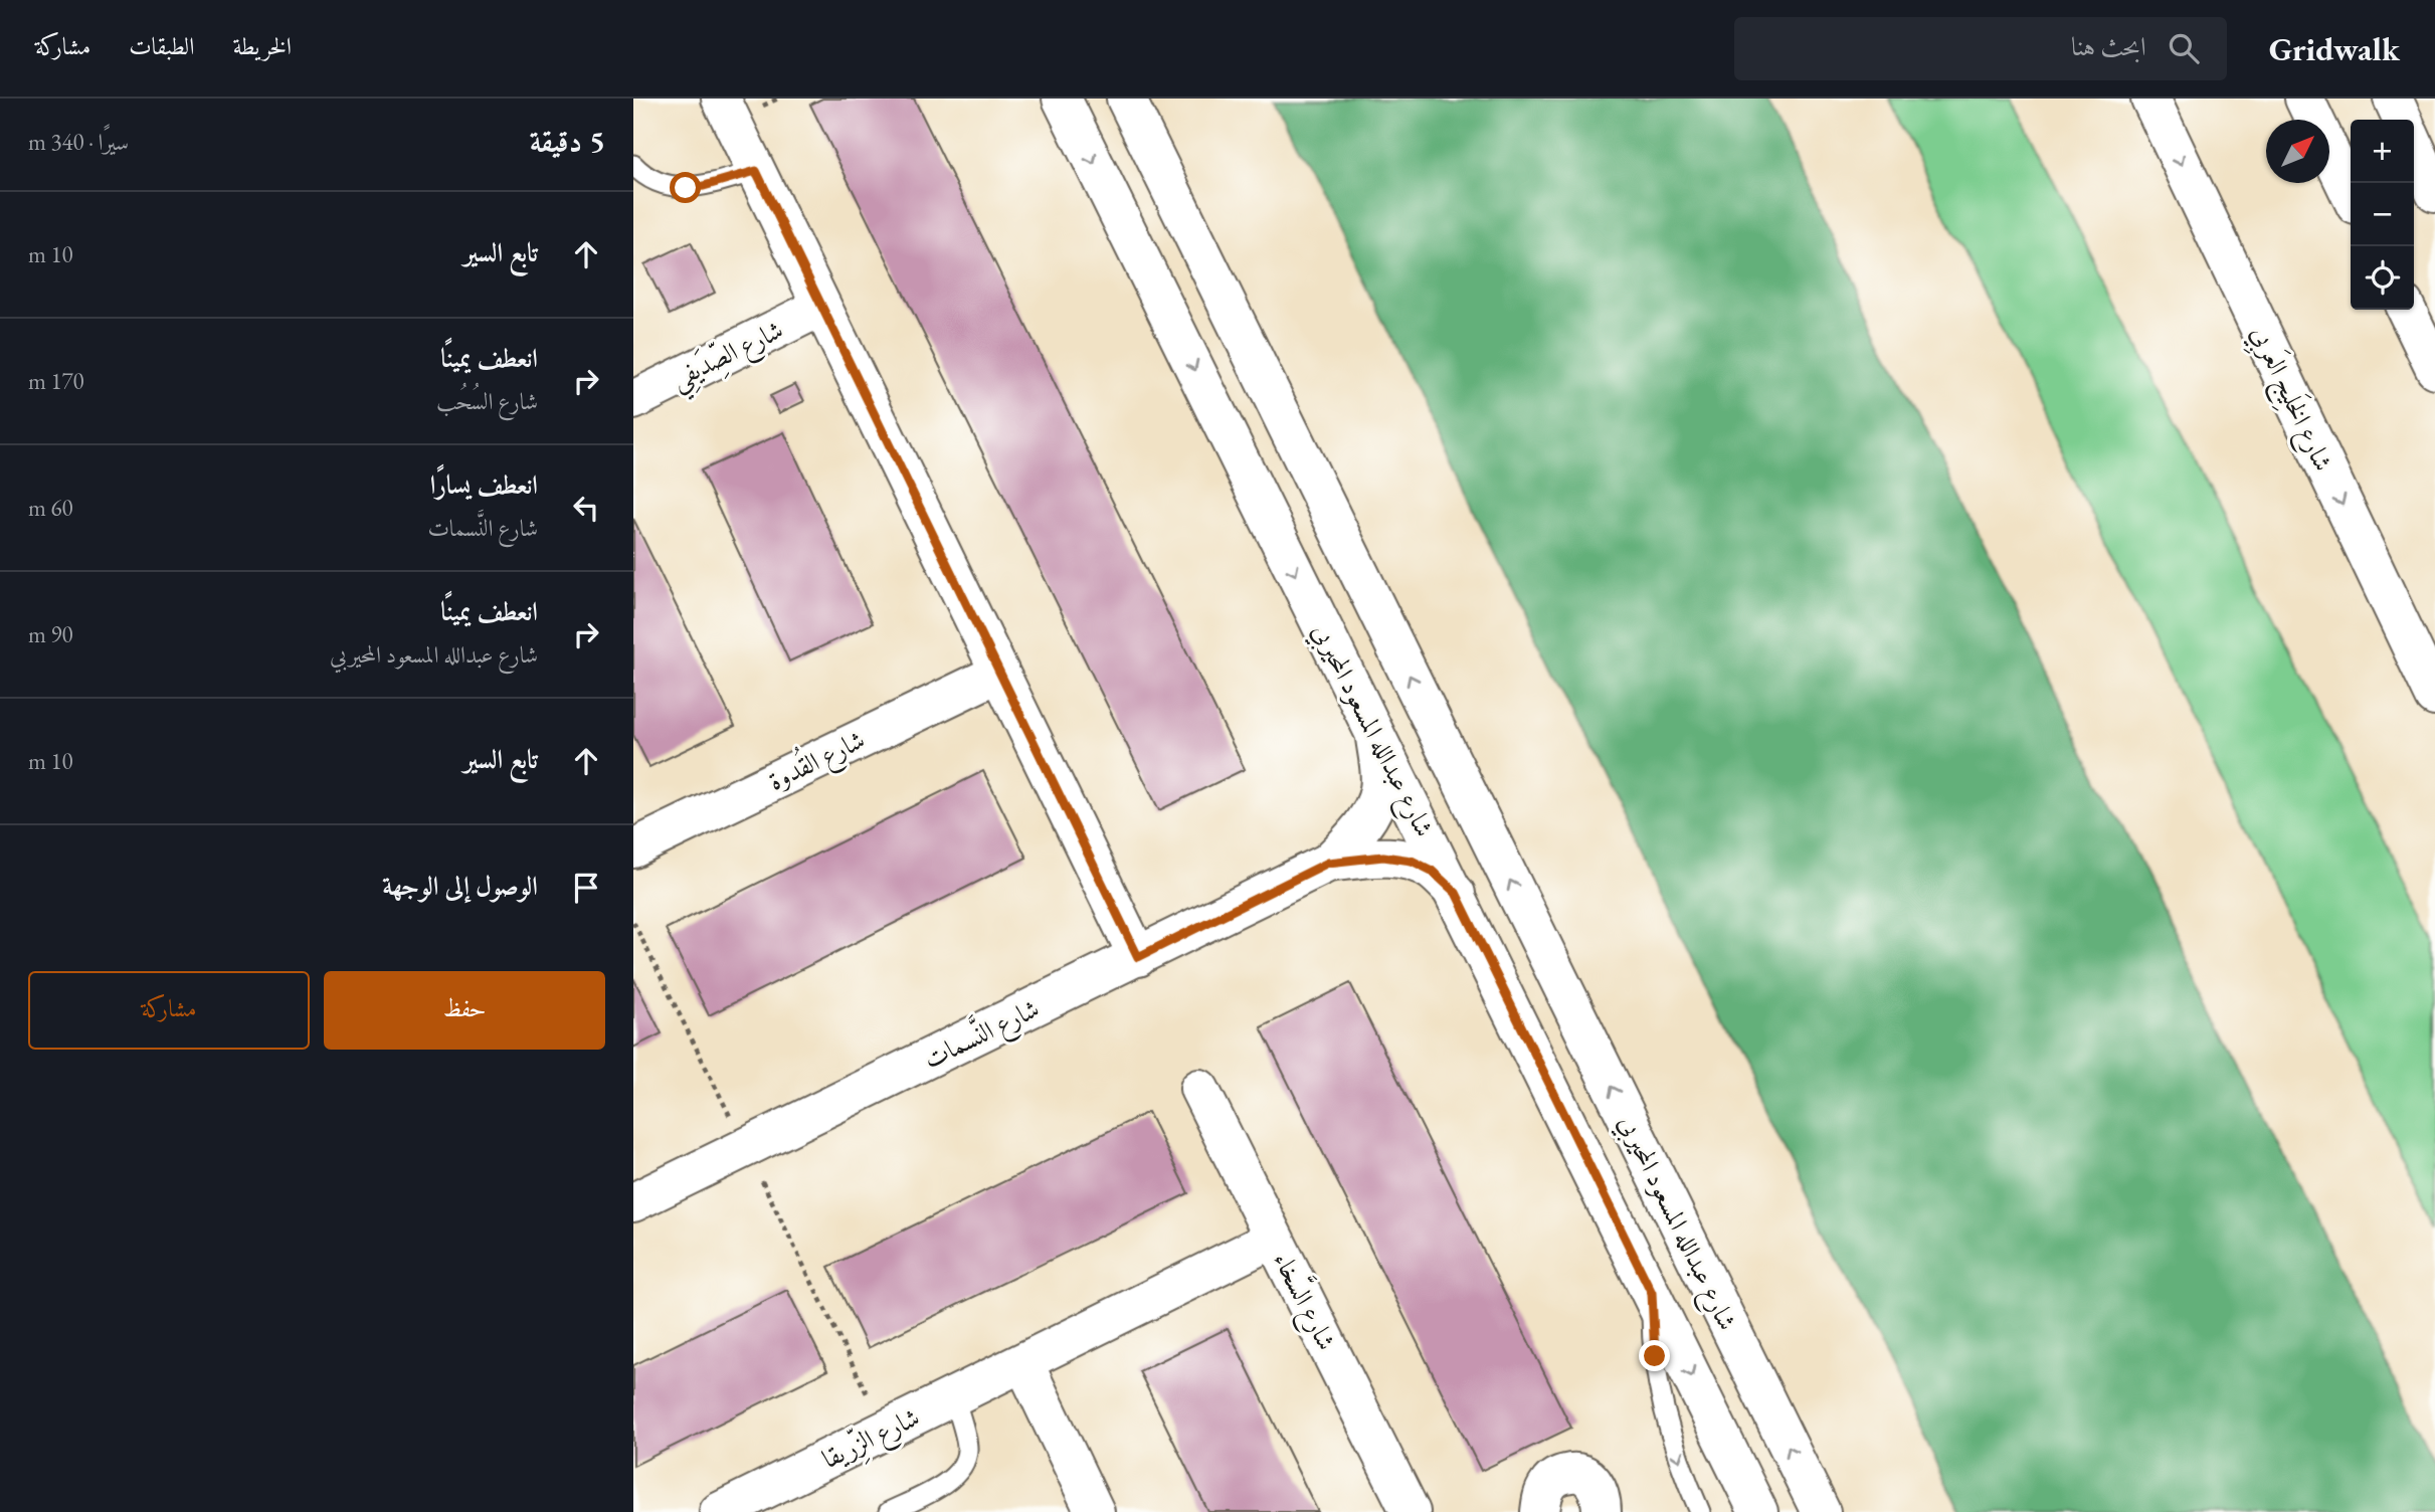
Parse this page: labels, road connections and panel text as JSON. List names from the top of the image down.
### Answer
{
  "streets": {
    "main road": [
      "شارع الصِّدَيفِي",
      "شارع الخَلِيج العَربِي",
      "شارع عبدالله المسعود المحيربي",
      "شارع القُدوة",
      "شارع النَّسمات",
      "شارع السَّخاء",
      "شارع الزِّريقا"
    ]
  },
  "crossings": [
    ["شارع عبدالله المسعود المحيربي", "شارع النَّسمات"],
    ["شارع السَّخاء", "شارع الزِّريقا"]
  ],
  "north": "top right",
  "page": {
    "header": "Gridwalk",
    "search": "ابحث هنا",
    "nav": ["الخريطة", "الطبقات", "مشاركة"],
    "heading": ["5 دقيقة", "سيرًا · 340 m"],
    "map_buttons": ["+", "−"],
    "list": [
      ["تابع السير", "10 m"],
      ["انعطف يمينًا", "شارع السُحُب", "170 m"],
      ["انعطف يسارًا", "شارع النَّسمات", "60 m"],
      ["انعطف يمينًا", "شارع عبدالله المسعود المحيربي", "90 m"],
      ["تابع السير", "10 m"],
      "الوصول إلى الوجهة"
    ],
    "buttons": ["حفظ", "مشاركة"]
  }
}
